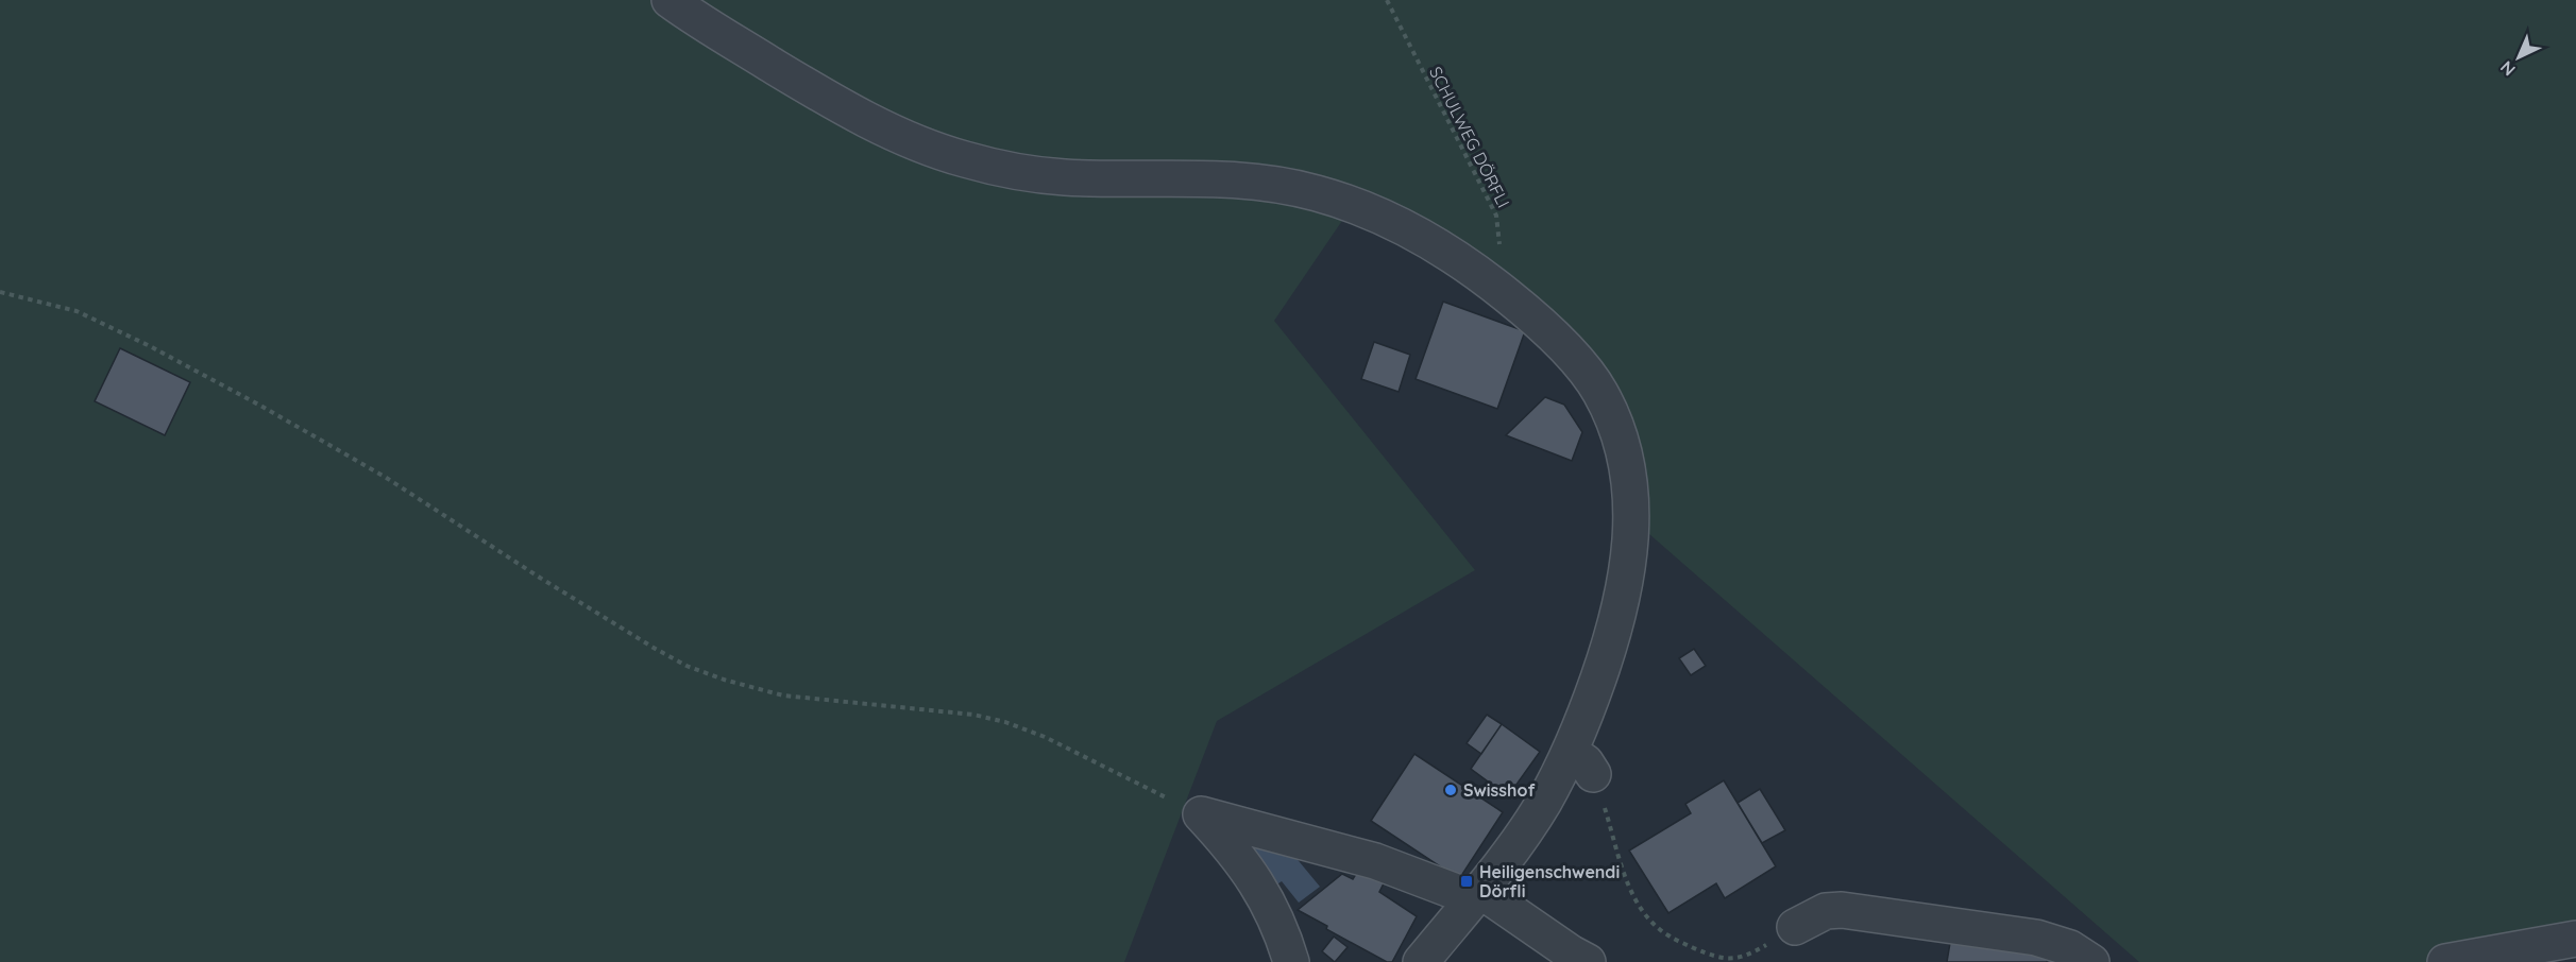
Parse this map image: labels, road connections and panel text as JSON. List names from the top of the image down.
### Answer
{
  "streets": {
    "path": ["SCHULWEG DÖRFLI"]
  },
  "places": {
    "other": ["Swisshof"],
    "transit": ["Heiligenschwendi Dörfli"]
  },
  "north": "bottom left"
}
